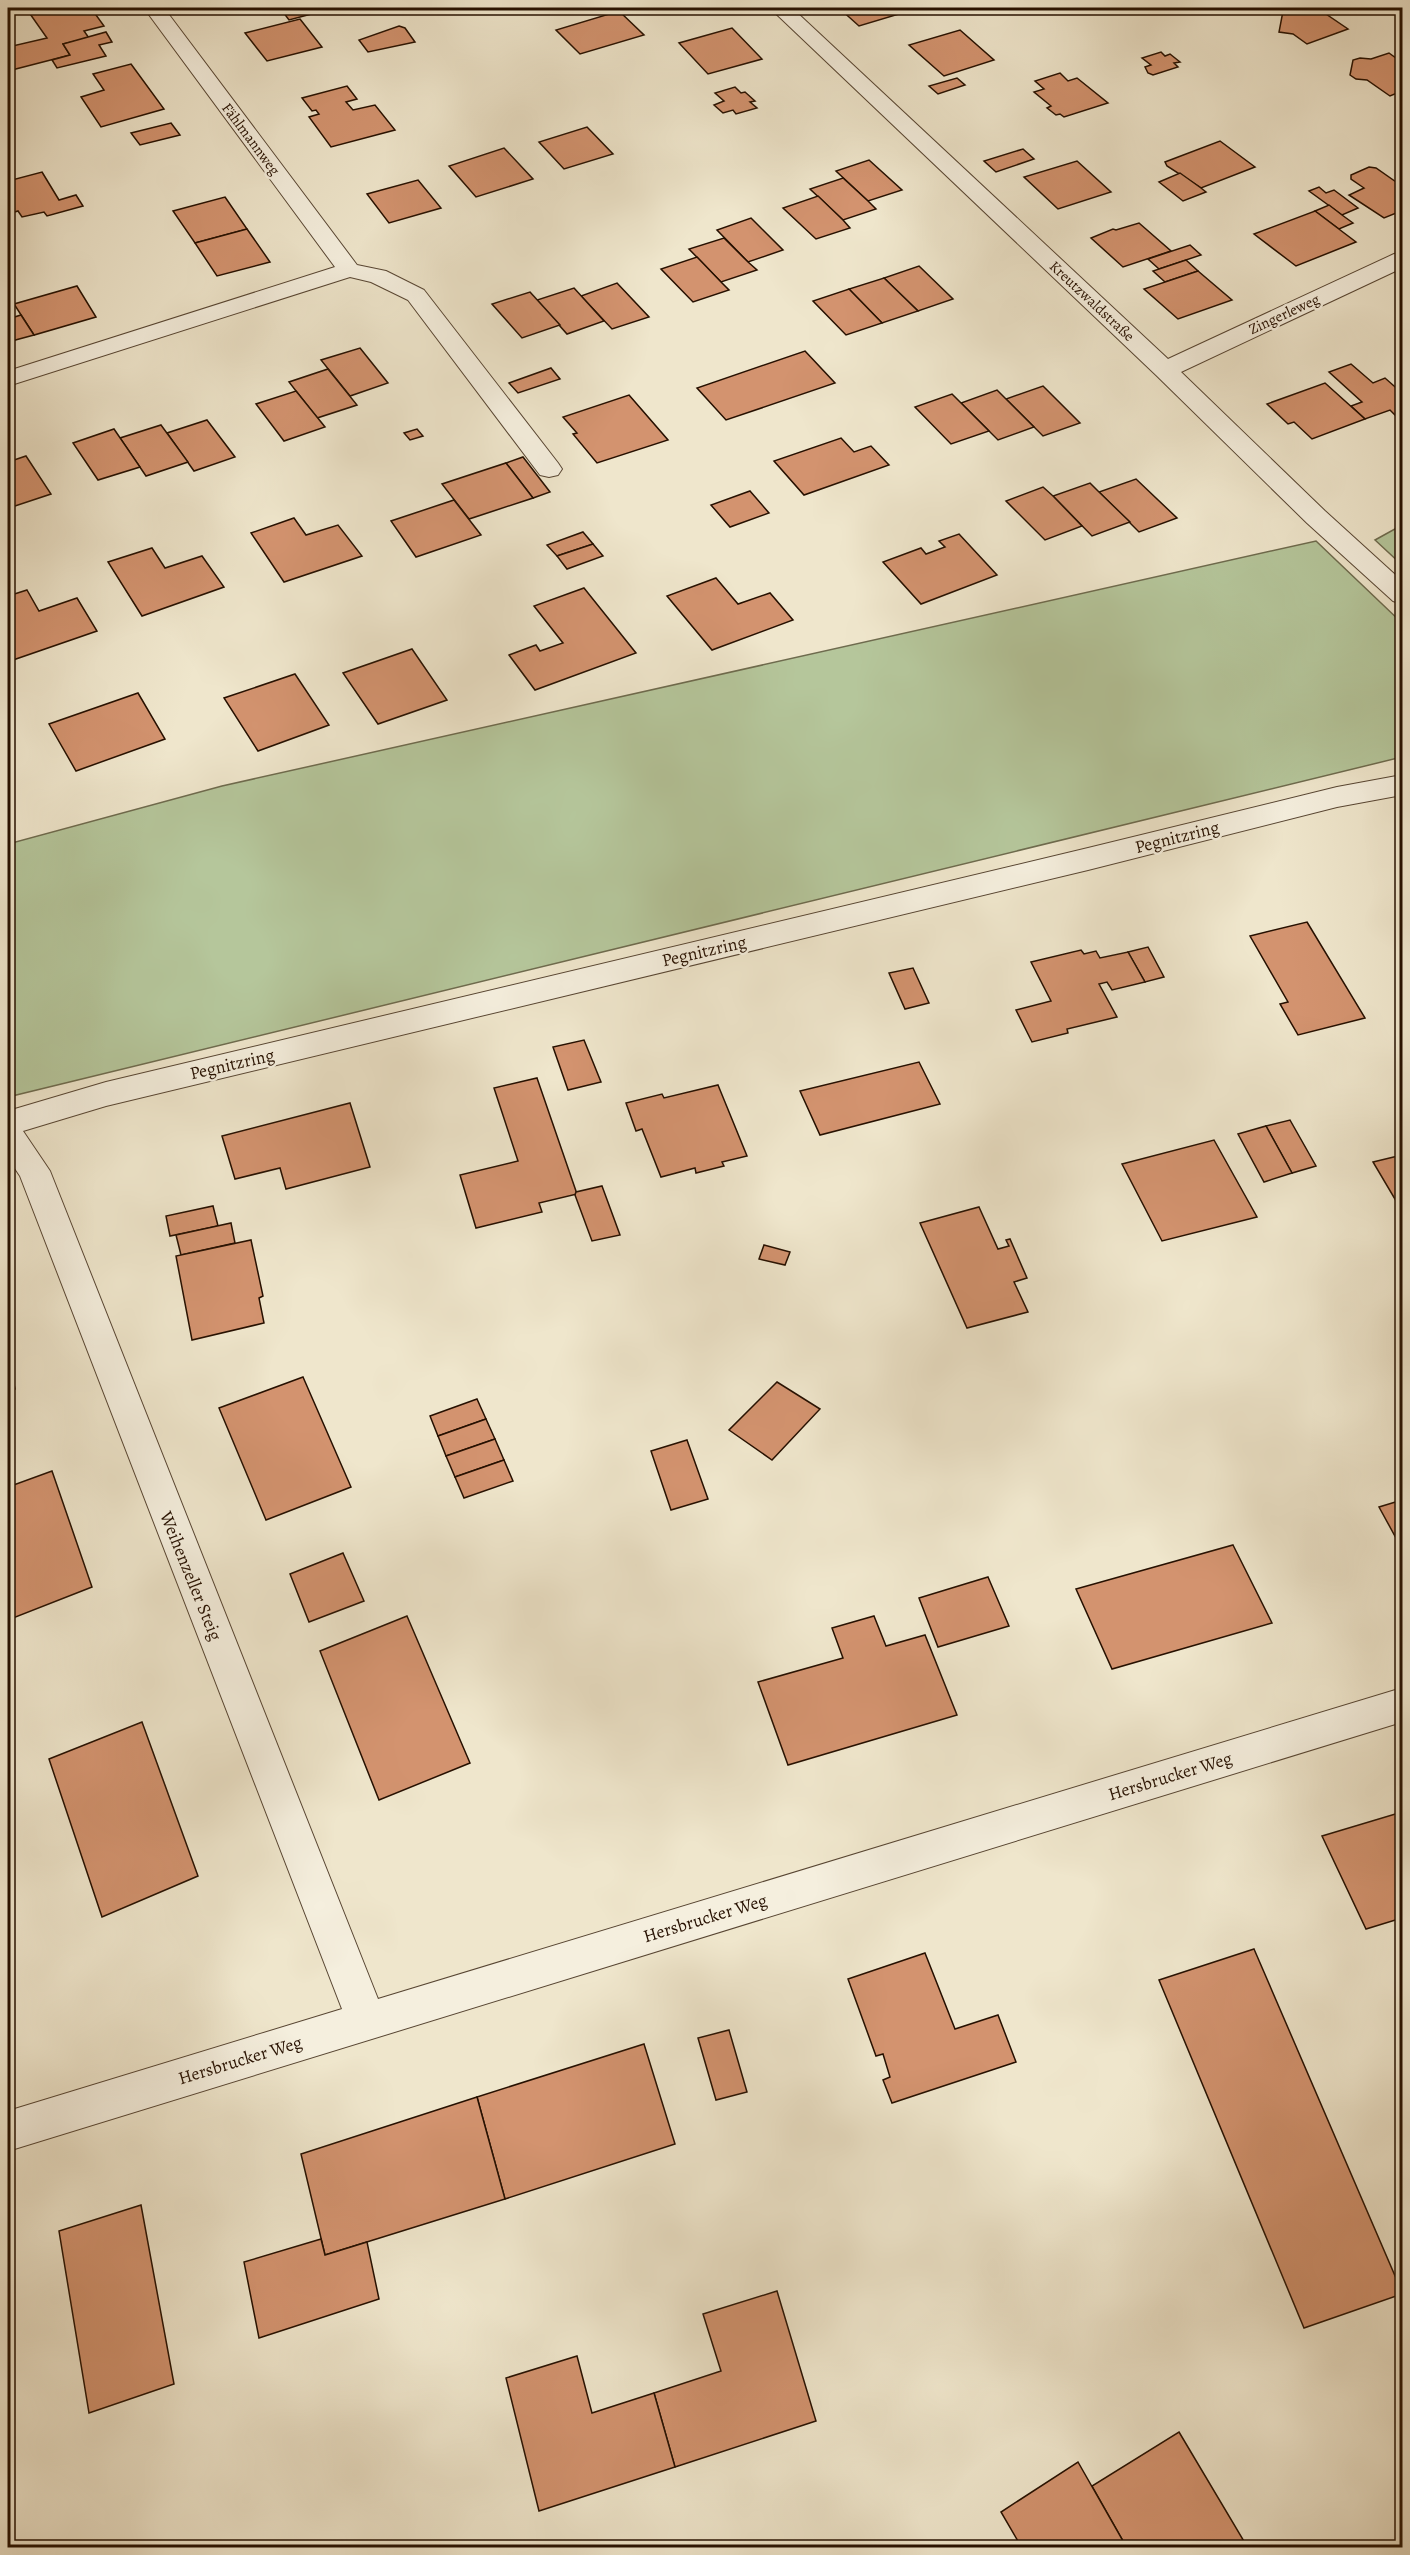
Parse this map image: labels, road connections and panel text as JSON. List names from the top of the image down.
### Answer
{
  "streets": {
    "street": [
      "Fählmannweg",
      "Kreutzwaldstraße",
      "Zingerleweg",
      "Pegnitzring",
      "Weihenzeller Steig",
      "Hersbrucker Weg"
    ]
  },
  "crossings": [
    ["Kreutzwaldstraße", "Zingerleweg"],
    ["Weihenzeller Steig", "Hersbrucker Weg"]
  ]
}
